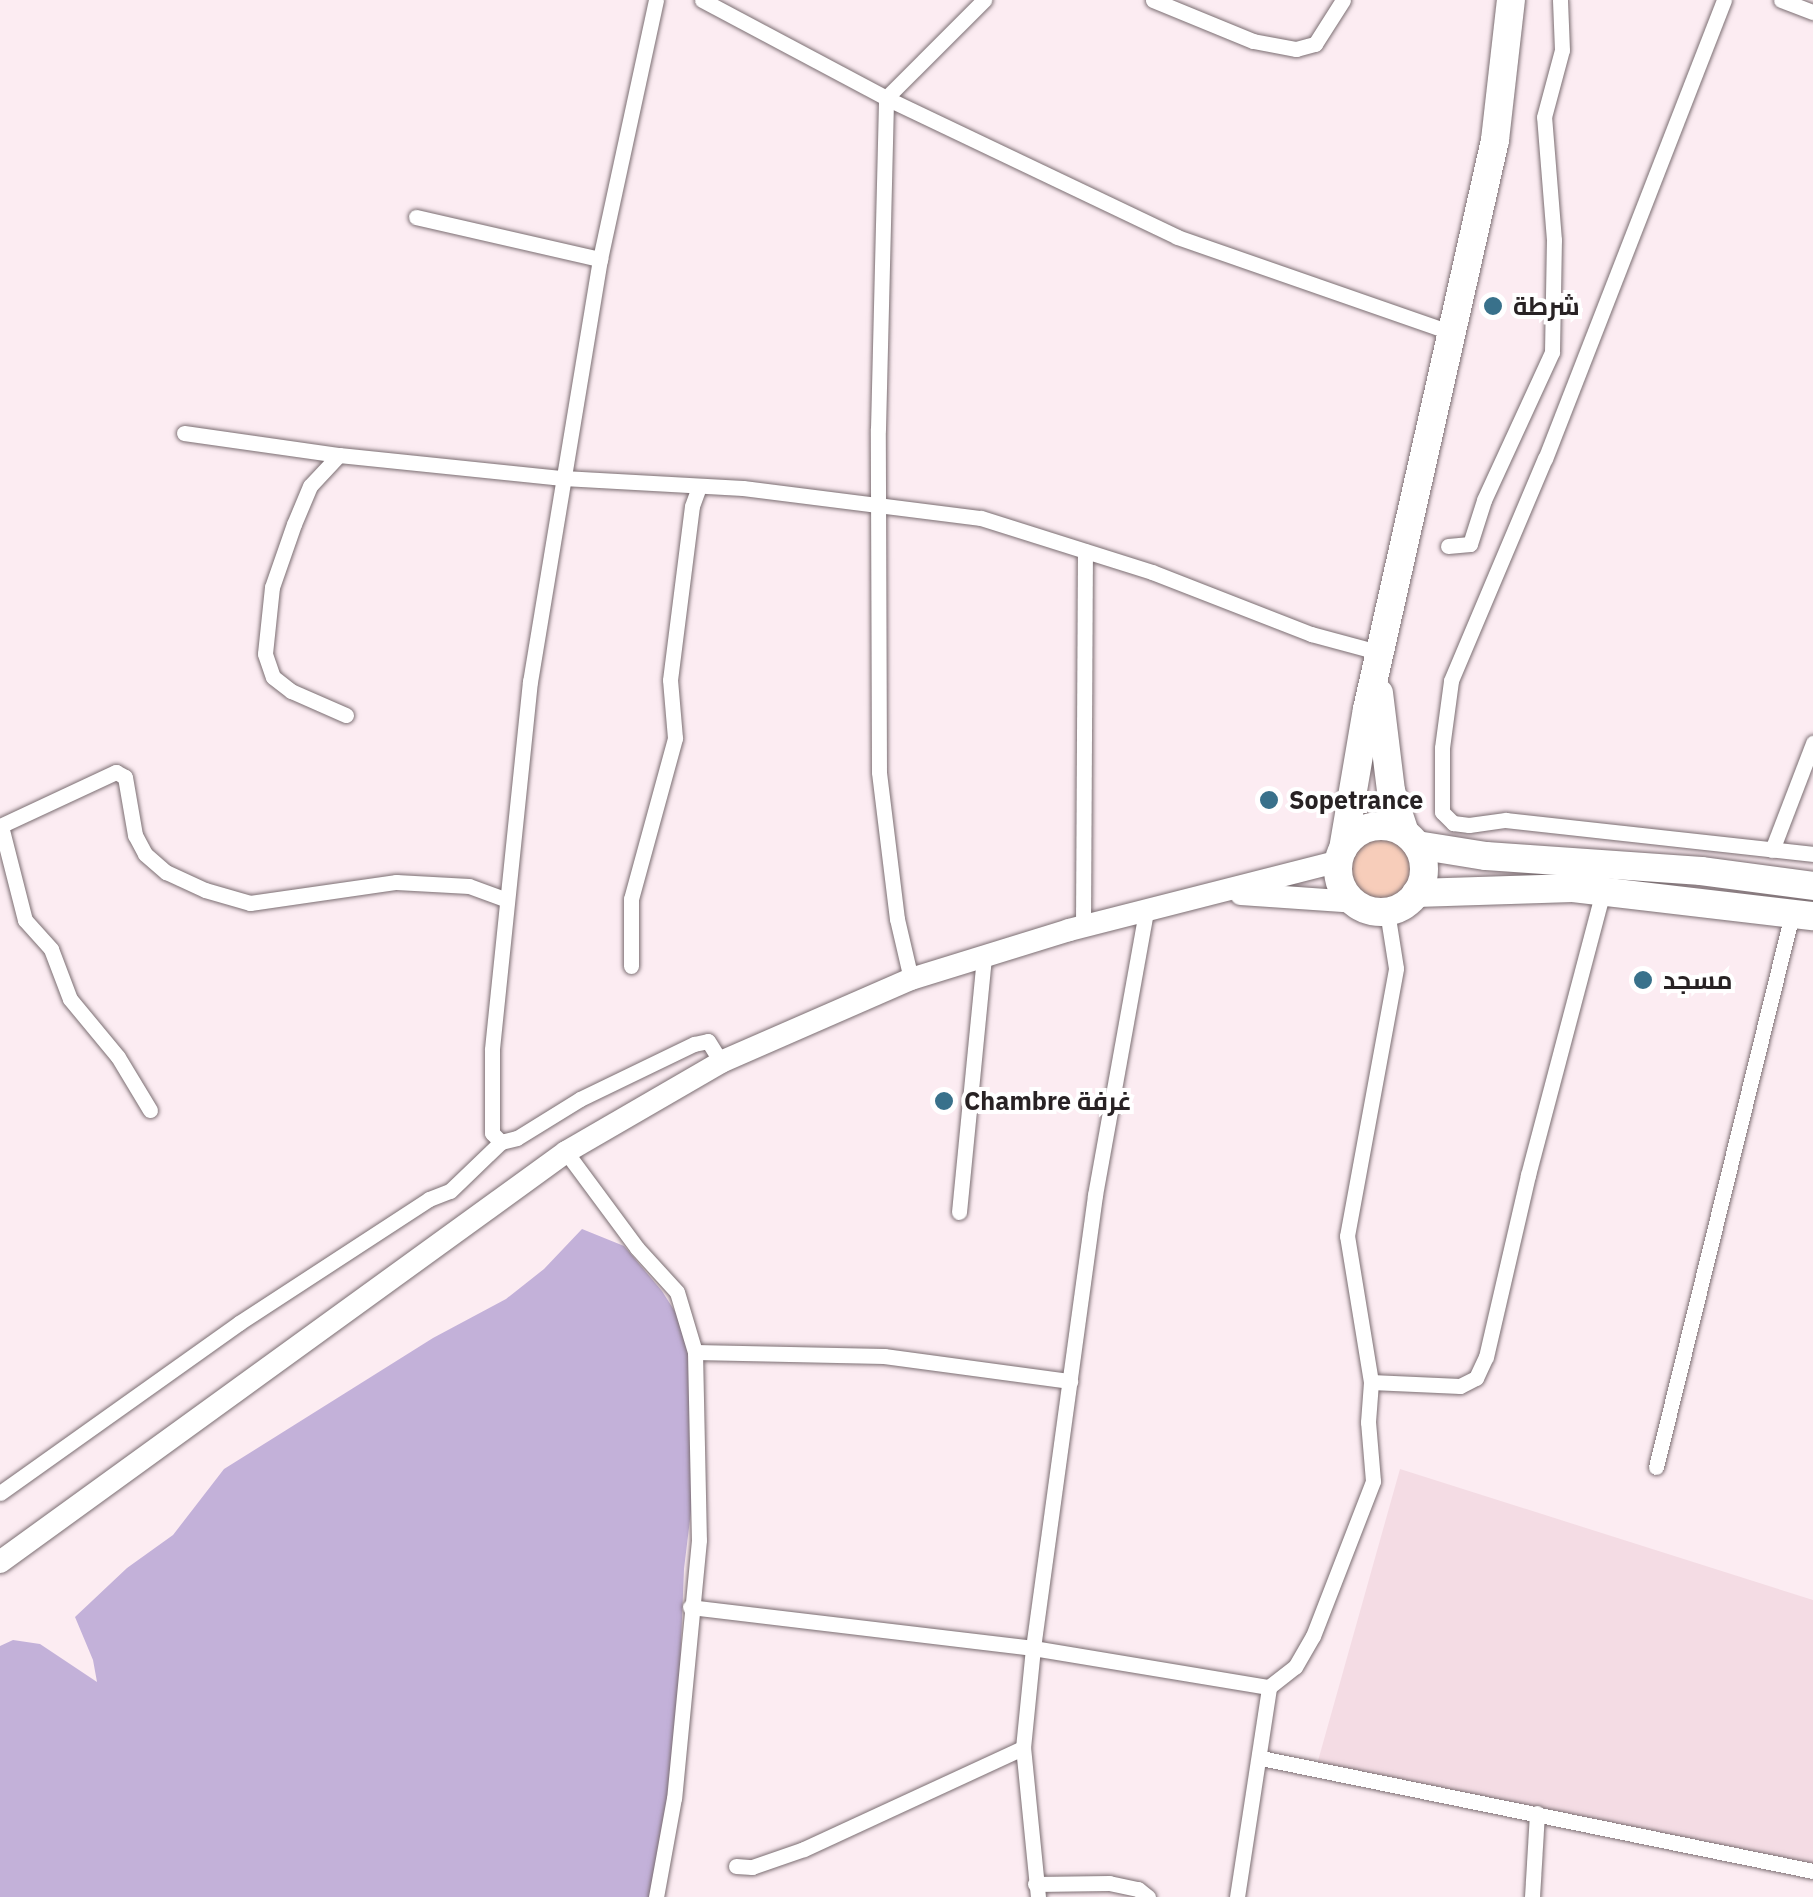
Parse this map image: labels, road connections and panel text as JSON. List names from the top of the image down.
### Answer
{
  "places": [
    "شرطة",
    "Sopetrance",
    "مسجد",
    "Chambre غرفة"
  ]
}
